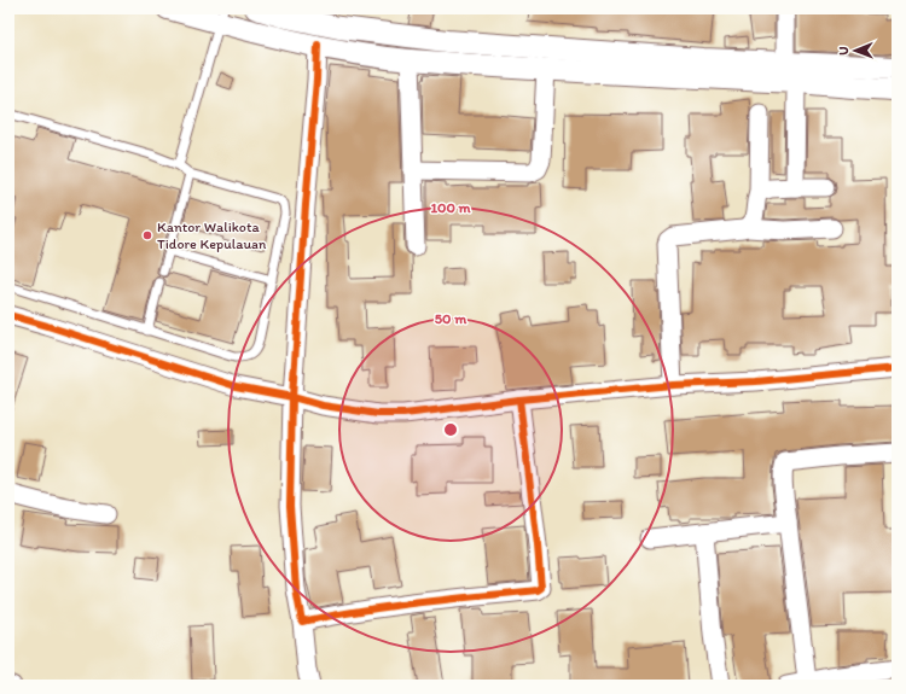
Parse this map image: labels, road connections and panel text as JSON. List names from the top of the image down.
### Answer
{
  "places": ["Kantor Walikota Tidore Kepulauan"],
  "north": "left",
  "rings": ["100 m", "50 m"]
}
